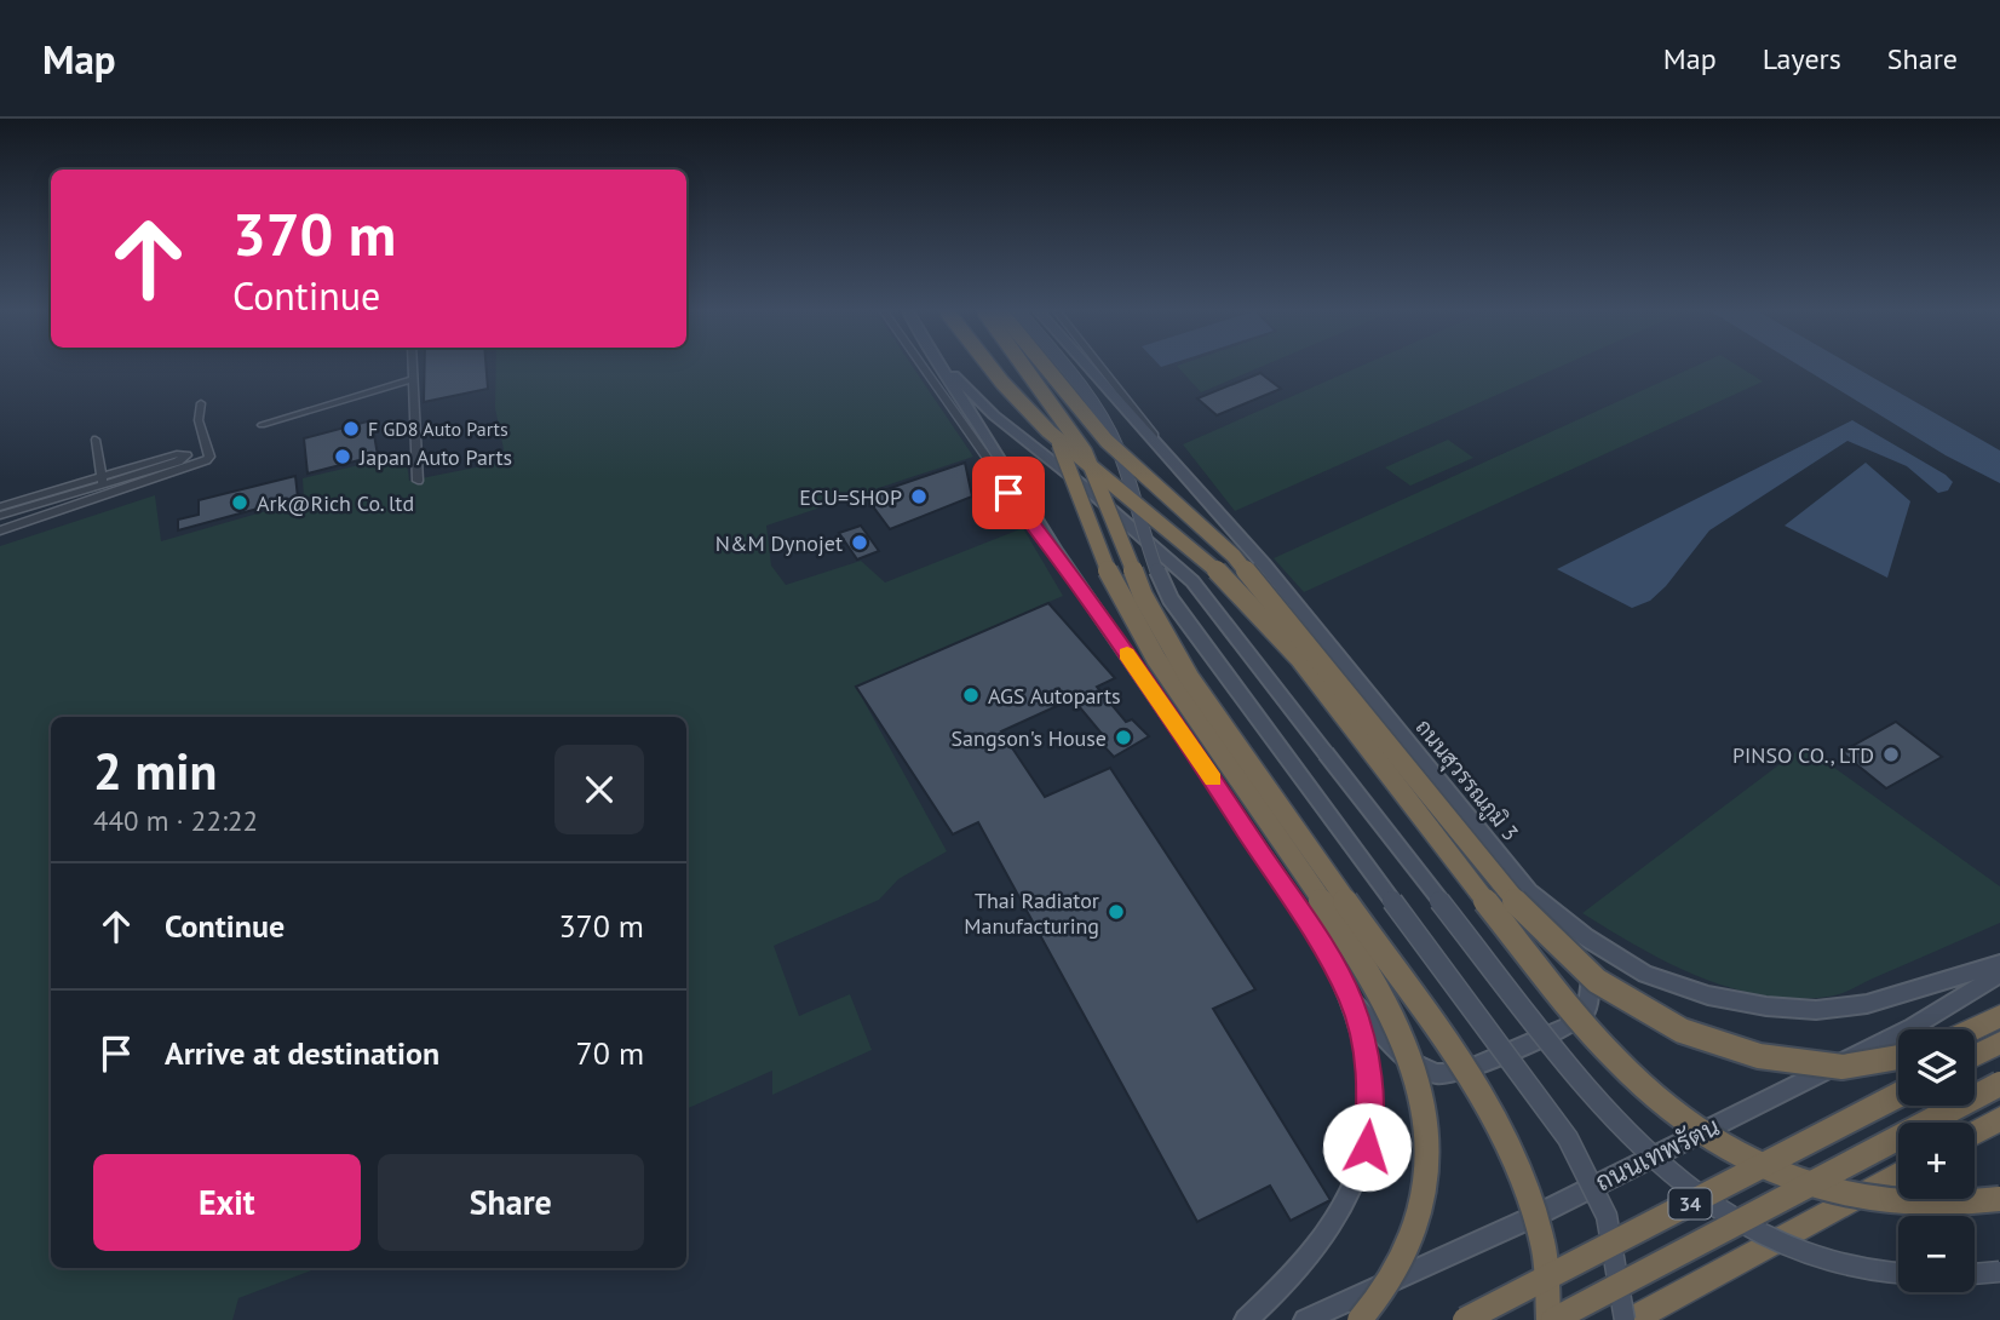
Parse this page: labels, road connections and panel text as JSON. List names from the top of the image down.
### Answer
{
  "streets": {
    "highway": ["34"],
    "main road": ["ถนนสุวรรณภูมิ 3", "ถนนเทพรัตน"]
  },
  "places": [
    "F GD8 Auto Parts",
    "Japan Auto Parts",
    "ECU=SHOP",
    "Ark@Rich Co. ltd",
    "N&M Dynojet",
    "AGS Autoparts",
    "Sangson's House",
    "PINSO CO., LTD",
    "Thai Radiator Manufacturing"
  ],
  "page": {
    "header": "Map",
    "nav": ["Map", "Layers", "Share"],
    "turn": ["370 m", "Continue"],
    "heading": ["2 min", "440 m · 22:22"],
    "list": [
      {
        "name": "Continue",
        "value": "370 m"
      },
      {
        "name": "Arrive at destination",
        "value": "70 m"
      }
    ],
    "map_buttons": ["+", "−"],
    "buttons": ["Exit", "Share"]
  }
}
